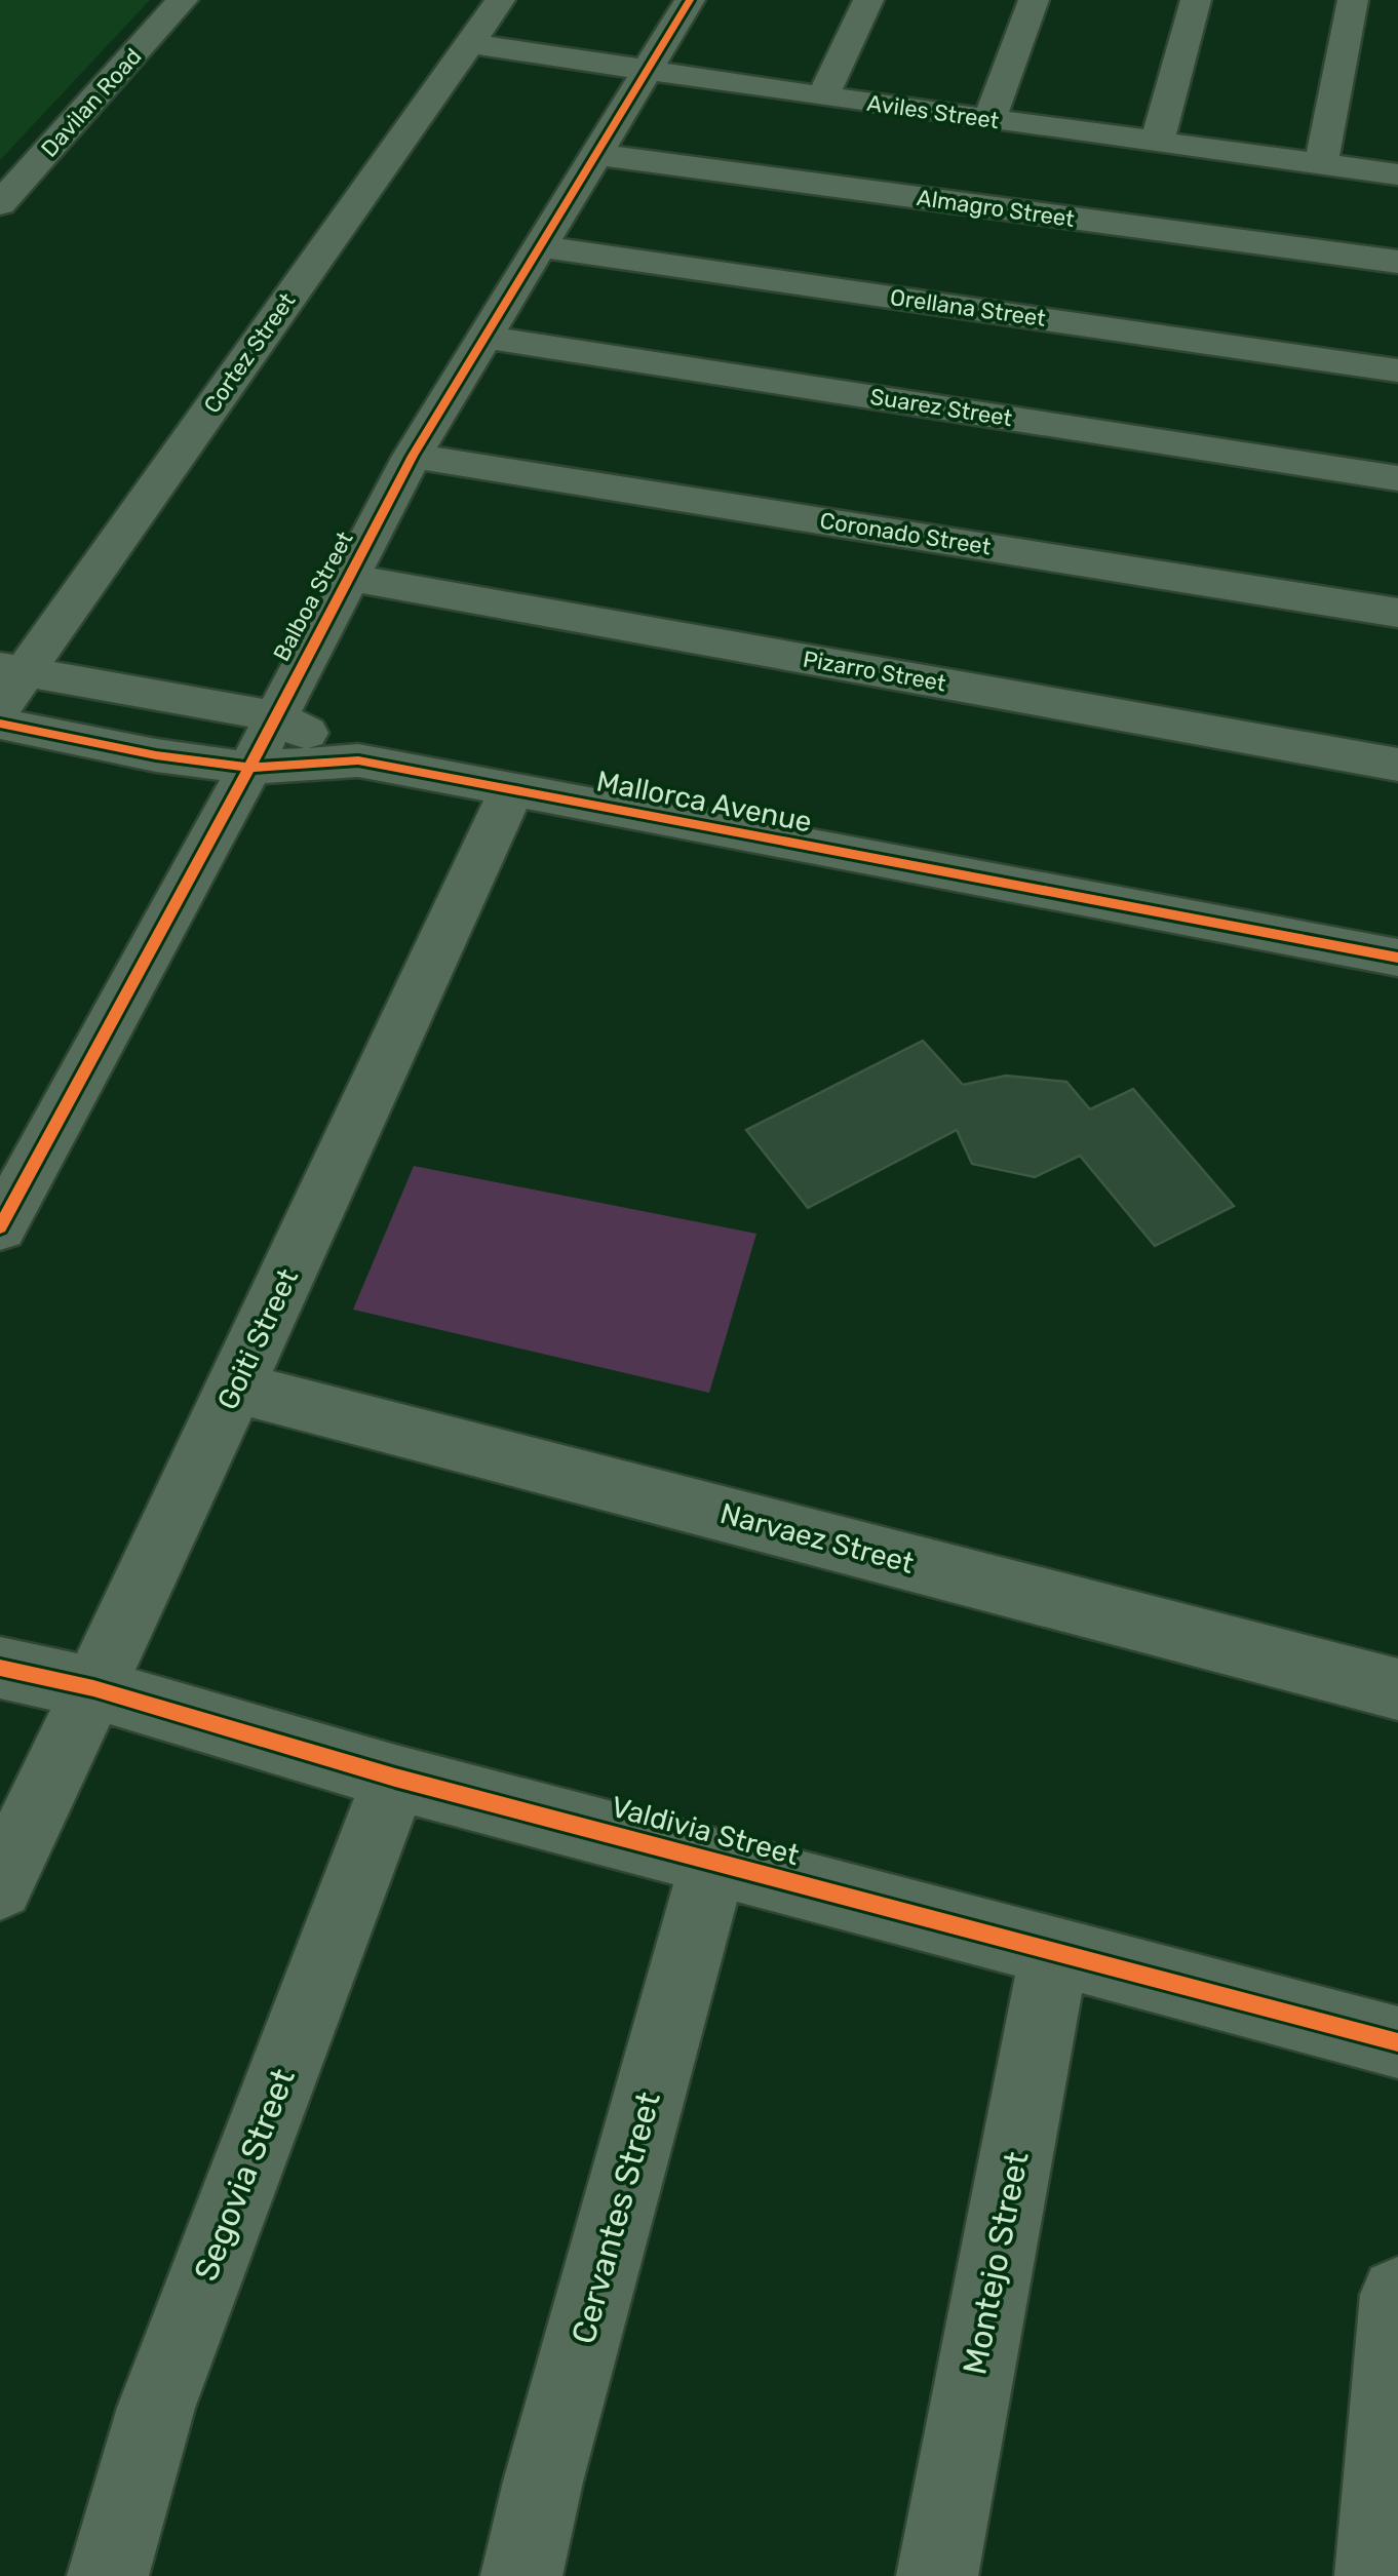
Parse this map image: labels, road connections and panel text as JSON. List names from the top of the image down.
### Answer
{
  "streets": {
    "street": [
      "Davilan Road",
      "Aviles Street",
      "Almagro Street",
      "Orellana Street",
      "Cortez Street",
      "Suarez Street",
      "Coronado Street",
      "Balboa Street",
      "Pizarro Street",
      "Mallorca Avenue",
      "Goiti Street",
      "Narvaez Street",
      "Valdivia Street",
      "Segovia Street",
      "Cervantes Street",
      "Montejo Street"
    ]
  },
  "crossings": [
    ["Aviles Street", "Cortez Street"],
    ["Aviles Street", "Balboa Street"],
    ["Almagro Street", "Balboa Street"],
    ["Orellana Street", "Balboa Street"],
    ["Cortez Street", "Mallorca Avenue"],
    ["Suarez Street", "Balboa Street"],
    ["Coronado Street", "Balboa Street"],
    ["Balboa Street", "Pizarro Street"],
    ["Balboa Street", "Mallorca Avenue"],
    ["Mallorca Avenue", "Goiti Street"],
    ["Goiti Street", "Narvaez Street"],
    ["Goiti Street", "Valdivia Street"],
    ["Valdivia Street", "Segovia Street"],
    ["Valdivia Street", "Cervantes Street"],
    ["Valdivia Street", "Montejo Street"]
  ]
}
